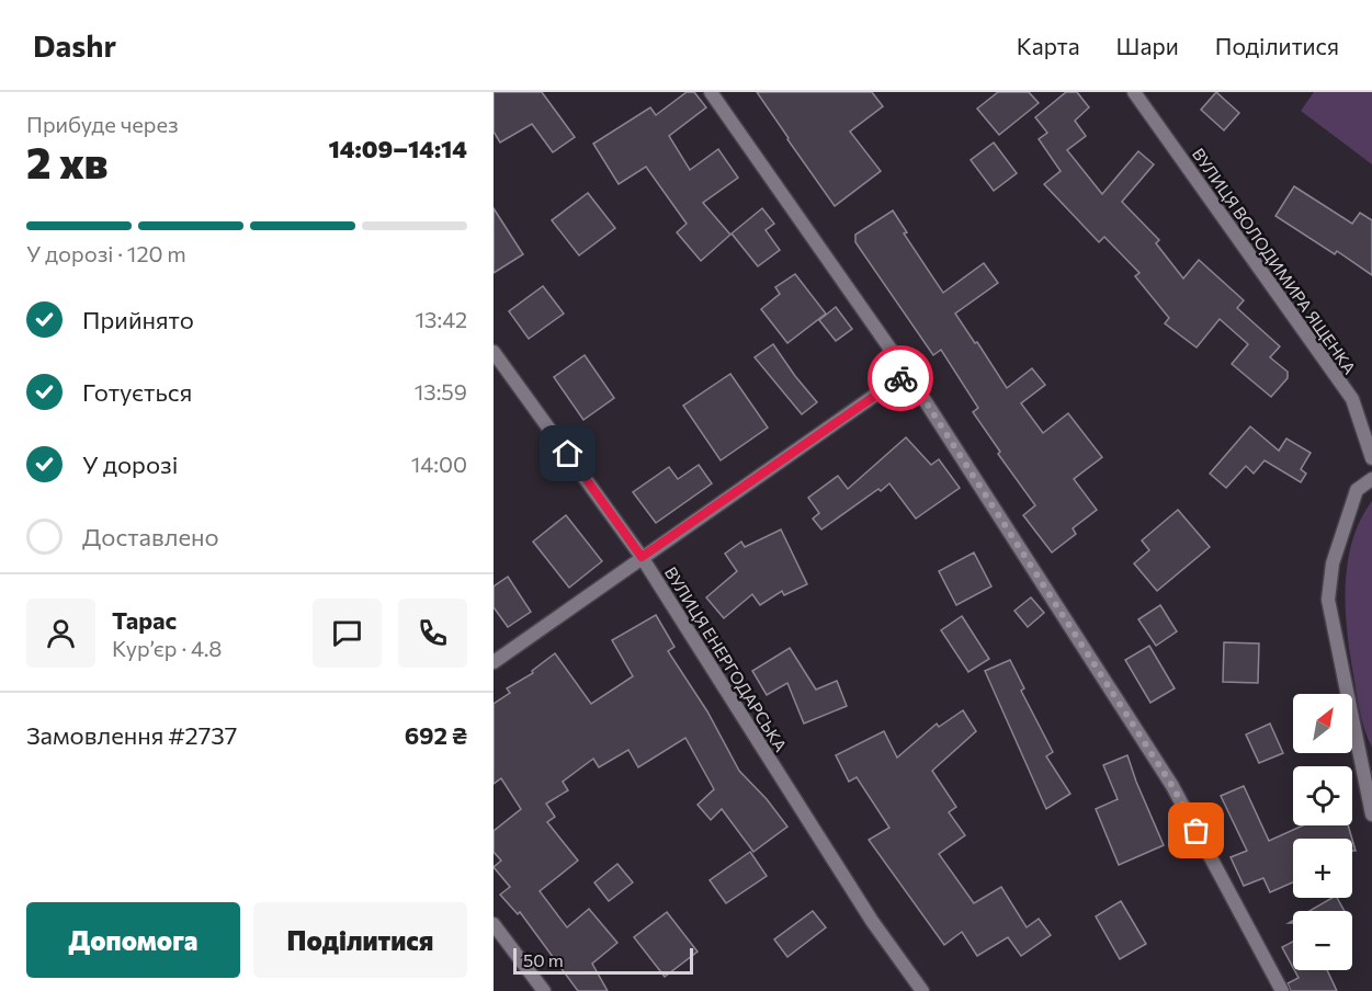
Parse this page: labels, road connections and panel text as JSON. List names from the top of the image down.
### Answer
{
  "streets": {
    "street": ["ВУЛИЦЯ ВОЛОДИМИРА ЯЩЕНКА", "ВУЛИЦЯ ЕНЕРГОДАРСЬКА"]
  },
  "scale_bar": "50 m",
  "north": "top right",
  "page": {
    "header": "Dashr",
    "nav": ["Карта", "Шари", "Поділитися"],
    "heading": ["2 хв", "Прибуде через", "14:09–14:14"],
    "panel": [
      "Тарас",
      "Кур’єр · 4.8",
      "Замовлення #2737",
      "692 ₴"
    ],
    "bar": "У дорозі · 120 m",
    "list": [
      ["Прийнято", "13:42"],
      ["Готується", "13:59"],
      ["У дорозі", "14:00"],
      "Доставлено"
    ],
    "map_buttons": ["+", "−"],
    "buttons": ["Допомога", "Поділитися"],
    "scale": "50 m"
  }
}
